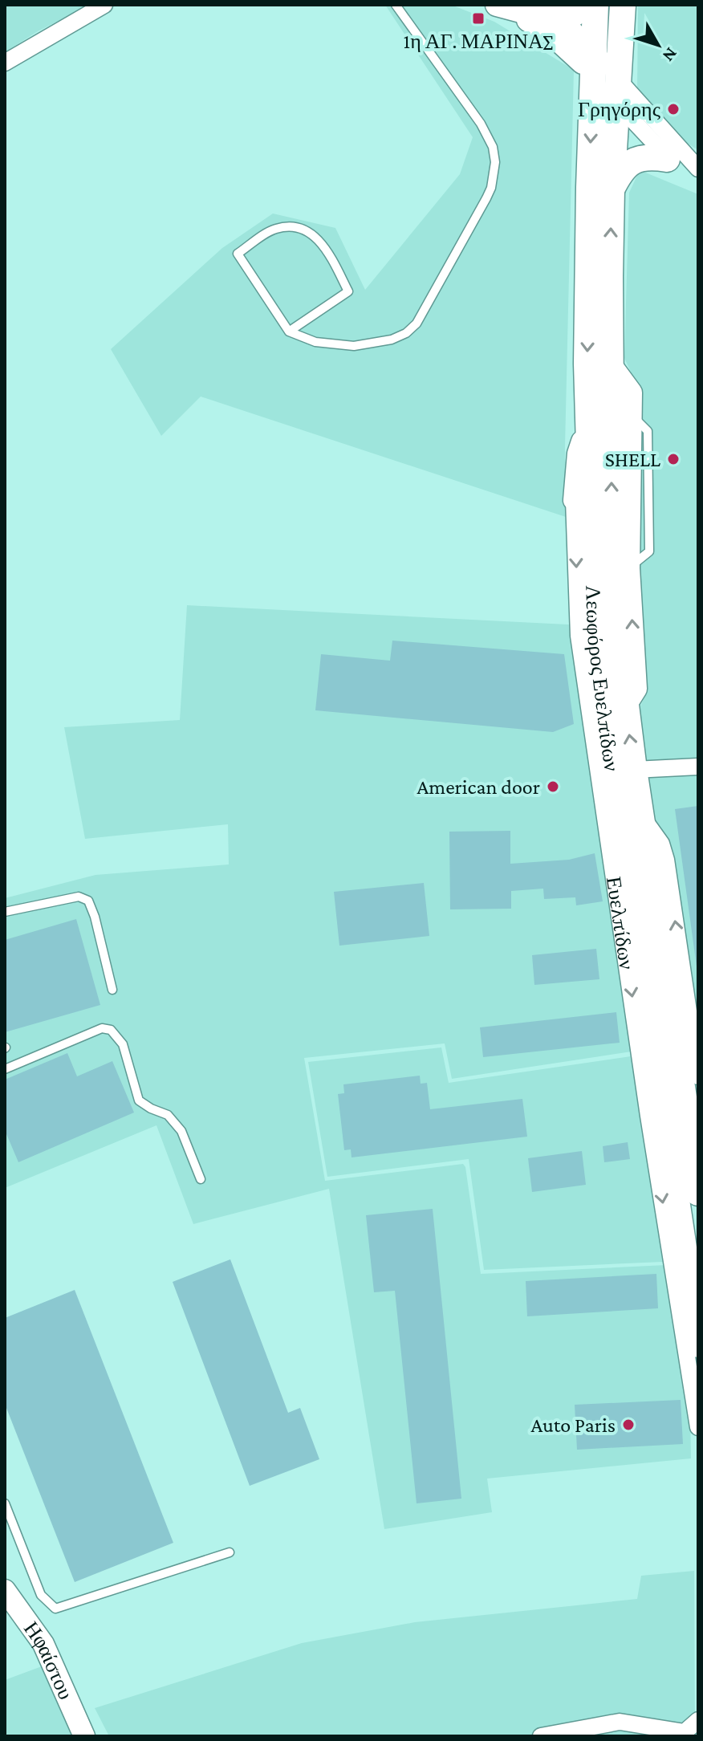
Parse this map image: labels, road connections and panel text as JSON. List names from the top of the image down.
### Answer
{
  "streets": {
    "main road": ["Λεωφόρος Ευελπίδων"],
    "street": ["Ηφαίστου"]
  },
  "places": {
    "transit": ["1η ΑΓ. ΜΑΡΙΝΑΣ"],
    "other": [
      "Γρηγόρης",
      "SHELL",
      "American door",
      "Auto Paris"
    ]
  },
  "north": "bottom right"
}
